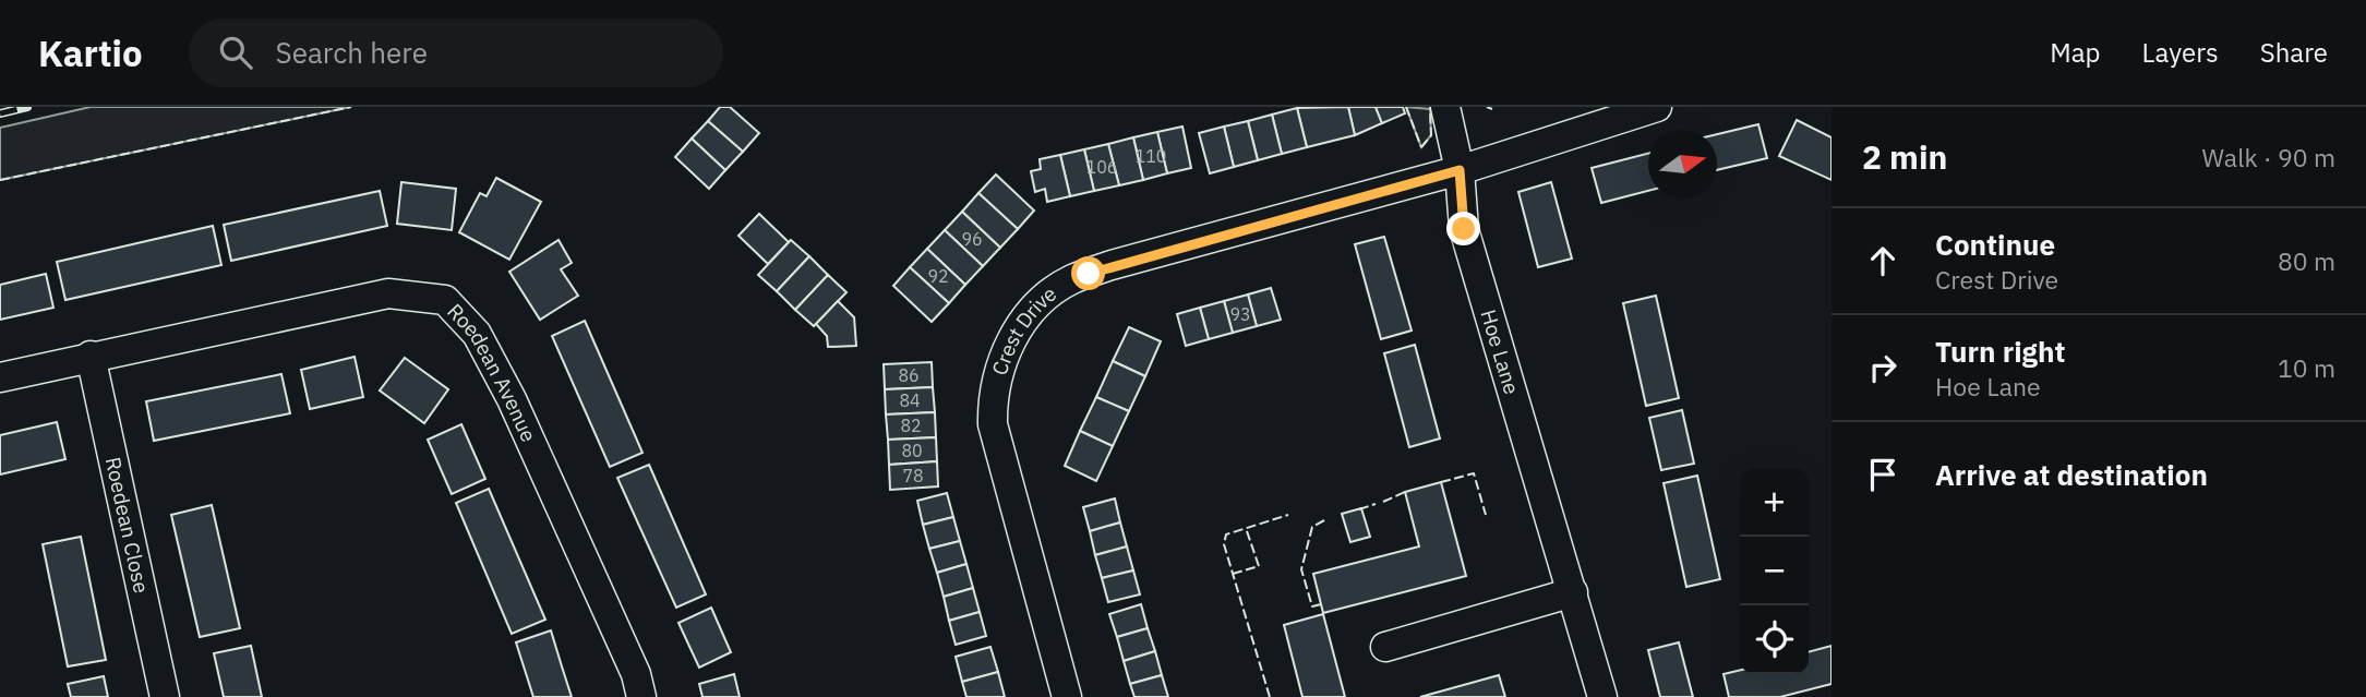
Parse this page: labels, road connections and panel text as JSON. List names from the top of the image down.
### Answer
{
  "streets": {
    "street": [
      "Crest Drive",
      "Hoe Lane",
      "Roedean Avenue",
      "Roedean Close"
    ]
  },
  "crossings": [
    ["Crest Drive", "Hoe Lane"],
    ["Roedean Avenue", "Roedean Close"]
  ],
  "house_numbers": [
    "110",
    "106",
    "96",
    "92",
    "93",
    "86",
    "84",
    "82",
    "80",
    "78"
  ],
  "north": "right",
  "page": {
    "header": "Kartio",
    "search": "Search here",
    "nav": ["Map", "Layers", "Share"],
    "heading": ["2 min", "Walk · 90 m"],
    "list": [
      ["Continue", "Crest Drive", "80 m"],
      ["Turn right", "Hoe Lane", "10 m"],
      "Arrive at destination"
    ],
    "map_buttons": ["+", "−"]
  }
}
